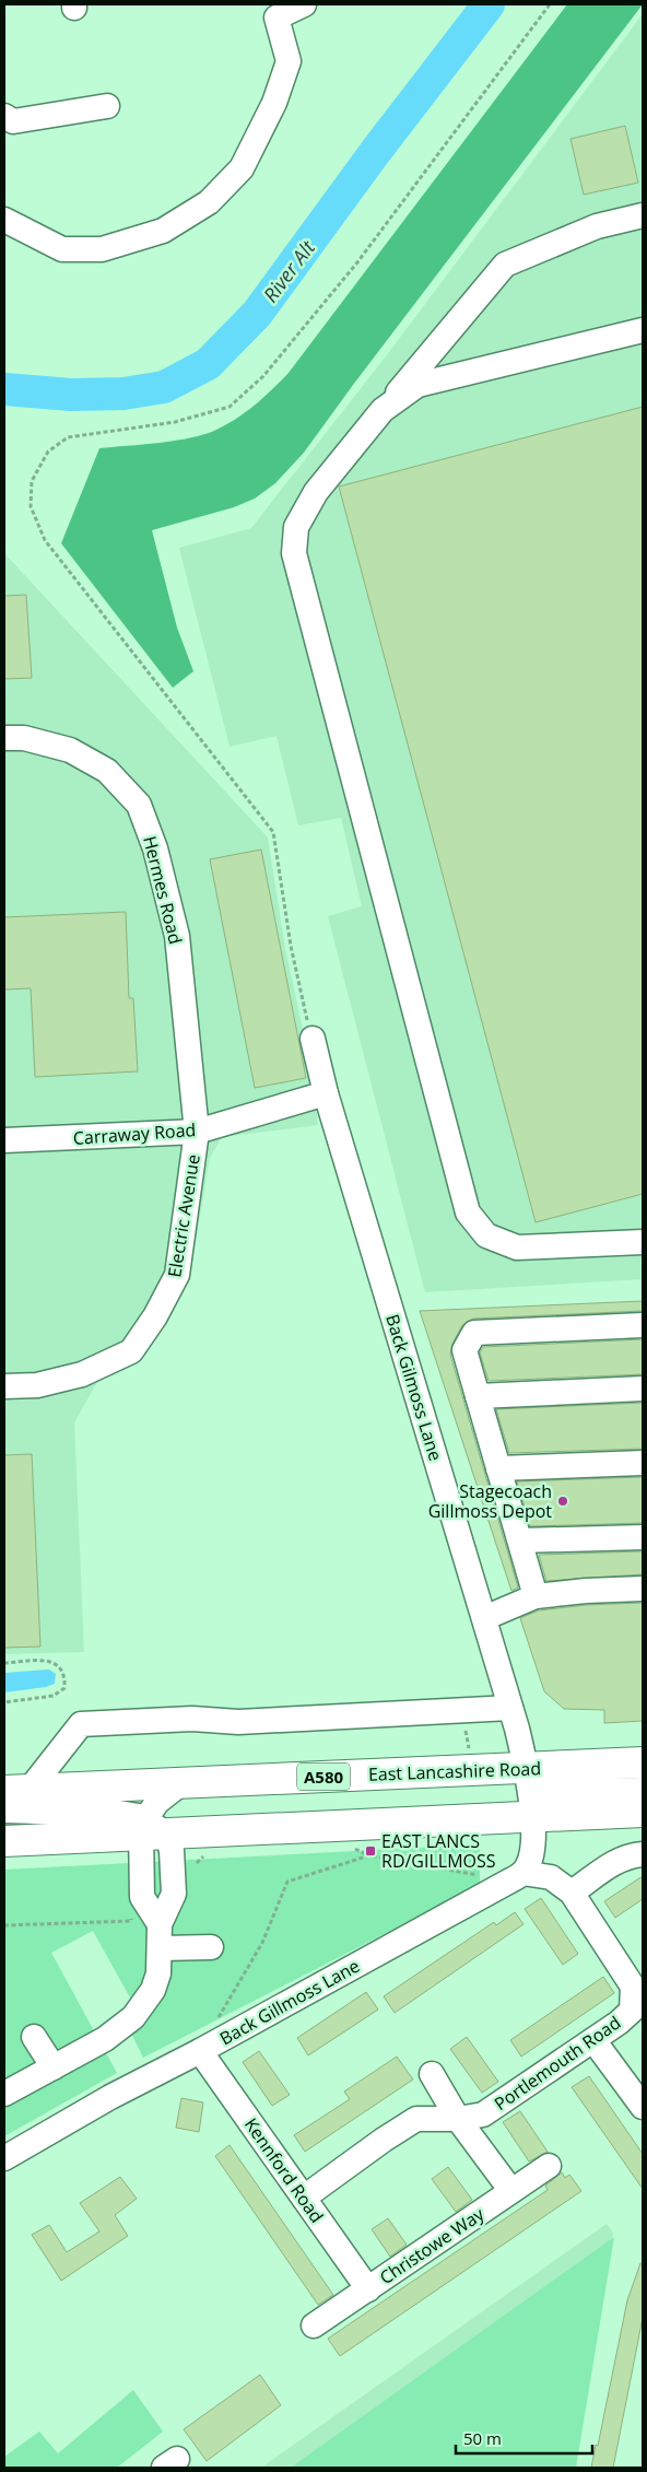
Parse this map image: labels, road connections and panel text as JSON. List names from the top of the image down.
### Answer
{
  "streets": {
    "highway": ["East Lancashire Road", "A580"],
    "street": [
      "Hermes Road",
      "Carraway Road",
      "Electric Avenue",
      "Back Gilmoss Lane",
      "Back Gillmoss Lane",
      "Portlemouth Road",
      "Kennford Road",
      "Christowe Way"
    ]
  },
  "crossings": [
    ["Hermes Road", "Carraway Road"],
    ["Hermes Road", "Electric Avenue"],
    ["Carraway Road", "Electric Avenue"],
    ["Carraway Road", "Back Gilmoss Lane"],
    ["Back Gilmoss Lane", "East Lancashire Road"],
    ["Back Gillmoss Lane", "Portlemouth Road"],
    ["Back Gillmoss Lane", "Kennford Road"],
    ["Portlemouth Road", "Kennford Road"],
    ["Kennford Road", "Christowe Way"]
  ],
  "water": ["River Alt"],
  "places": {
    "other": ["Stagecoach Gillmoss Depot"],
    "transit": ["EAST LANCS RD/GILLMOSS"]
  },
  "scale_bar": "50 m"
}
